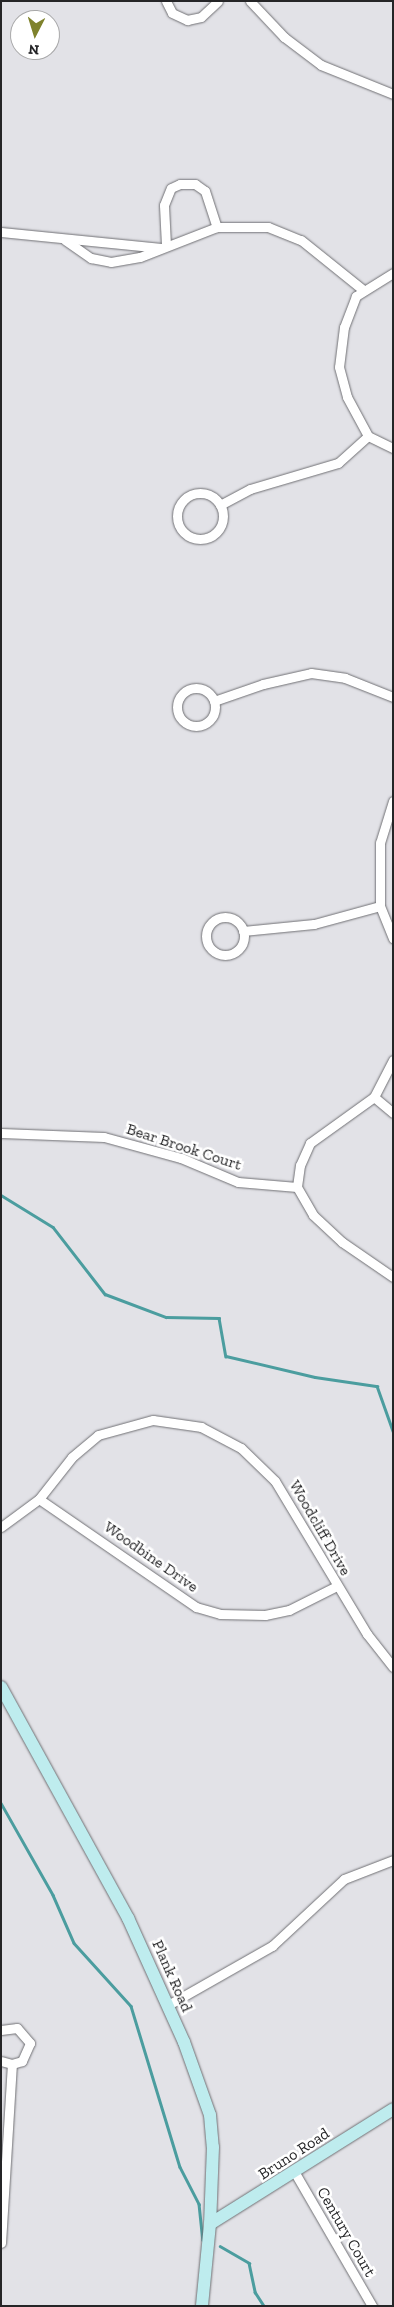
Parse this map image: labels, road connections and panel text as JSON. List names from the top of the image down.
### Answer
{
  "streets": {
    "street": [
      "Bear Brook Court",
      "Woodcliff Drive",
      "Woodbine Drive",
      "Plank Road",
      "Bruno Road",
      "Century Court"
    ]
  },
  "crossings": [
    ["Woodcliff Drive", "Woodbine Drive"],
    ["Plank Road", "Bruno Road"],
    ["Bruno Road", "Century Court"]
  ],
  "north": "bottom"
}
